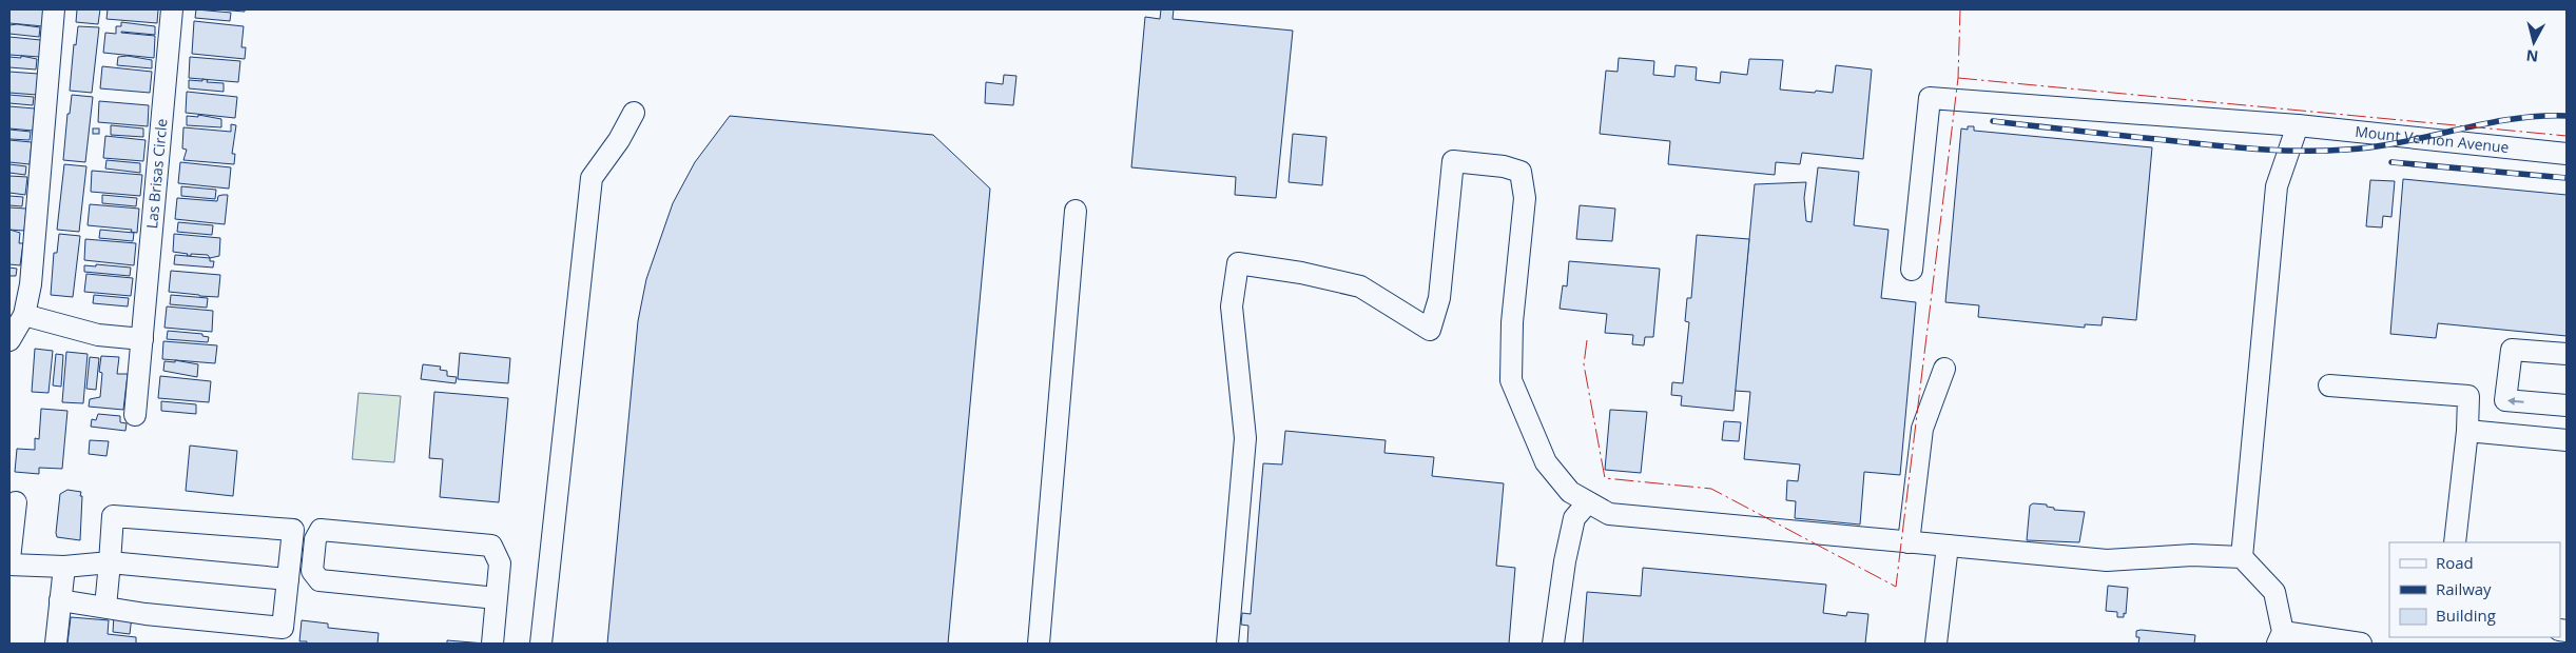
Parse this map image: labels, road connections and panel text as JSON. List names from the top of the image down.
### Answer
{
  "streets": {
    "street": ["Mount Vernon Avenue", "Las Brisas Circle"]
  },
  "legend": ["Road", "Railway", "Building"],
  "north": "bottom"
}
